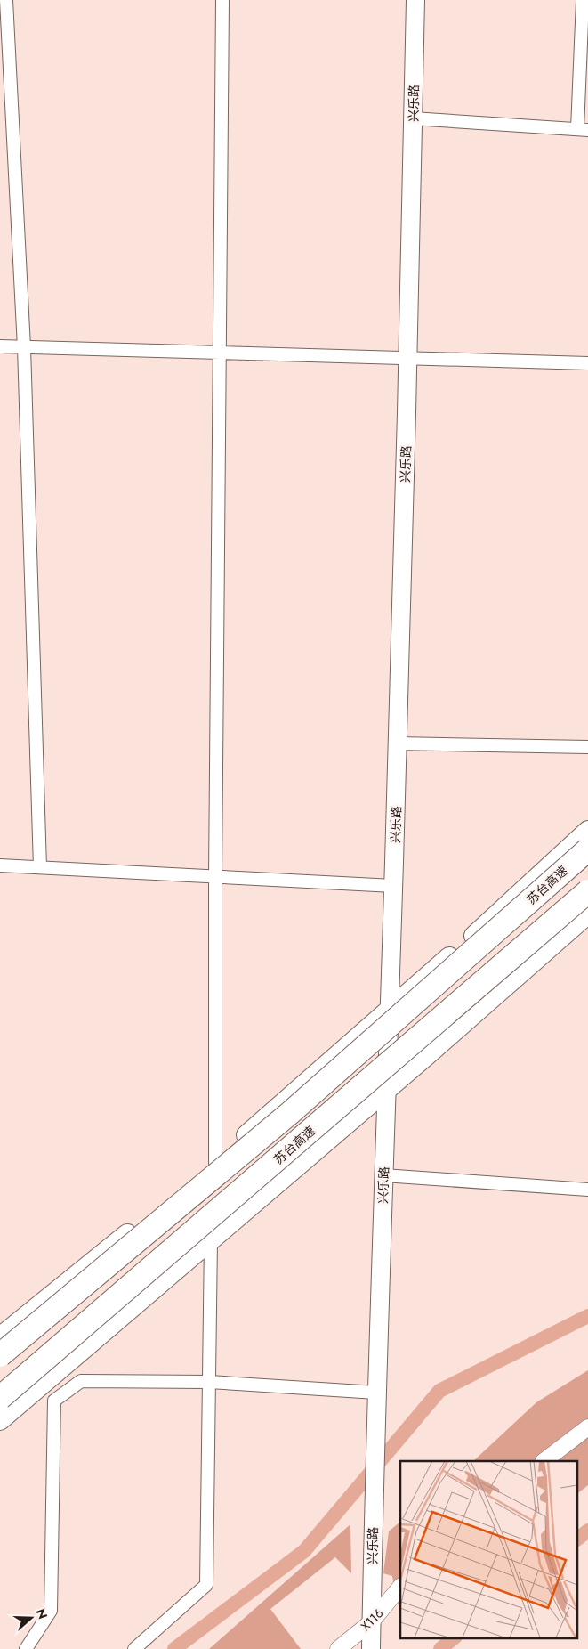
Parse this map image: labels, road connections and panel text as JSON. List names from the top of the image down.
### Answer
{
  "streets": {
    "highway": ["苏台高速"],
    "main road": ["兴乐路"],
    "street": ["X116"]
  },
  "crossings": [
    ["兴乐路", "X116"]
  ],
  "north": "right"
}
